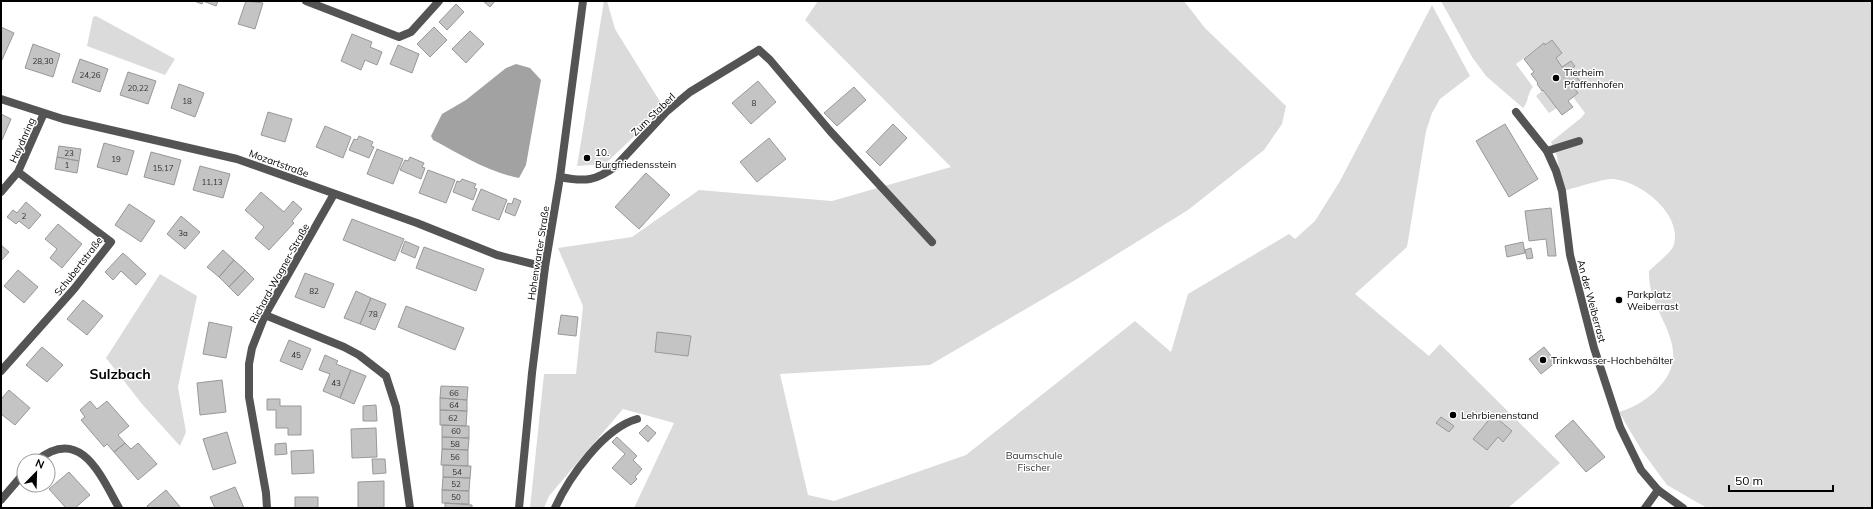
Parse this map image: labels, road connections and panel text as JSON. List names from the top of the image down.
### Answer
{
  "streets": {
    "street": [
      "Zum Staberl",
      "Haydnring",
      "Mozartstraße",
      "Hohenwarter Straße",
      "Schubertstraße",
      "Richard-Wagner-Straße",
      "An der Weiberrast"
    ]
  },
  "crossings": [
    ["Zum Staberl", "Hohenwarter Straße"],
    ["Haydnring", "Mozartstraße"],
    ["Haydnring", "Schubertstraße"],
    ["Mozartstraße", "Hohenwarter Straße"],
    ["Mozartstraße", "Richard-Wagner-Straße"]
  ],
  "districts": ["Sulzbach"],
  "parks": ["Baumschule Fischer"],
  "places": [
    "Tierheim Pfaffenhofen",
    "10. Burgfriedensstein",
    "Parkplatz Weiberrast",
    "Trinkwasser-Hochbehälter",
    "Lehrbienenstand"
  ],
  "house_numbers": [
    "28,30",
    "24,26",
    "20,22",
    "18",
    "8",
    "23",
    "19",
    "1",
    "15,17",
    "11,13",
    "2",
    "3a",
    "82",
    "78",
    "45",
    "43",
    "66",
    "64",
    "62",
    "60",
    "58",
    "56",
    "54",
    "52",
    "50"
  ],
  "scale_bar": "50 m",
  "north": "top right"
}
